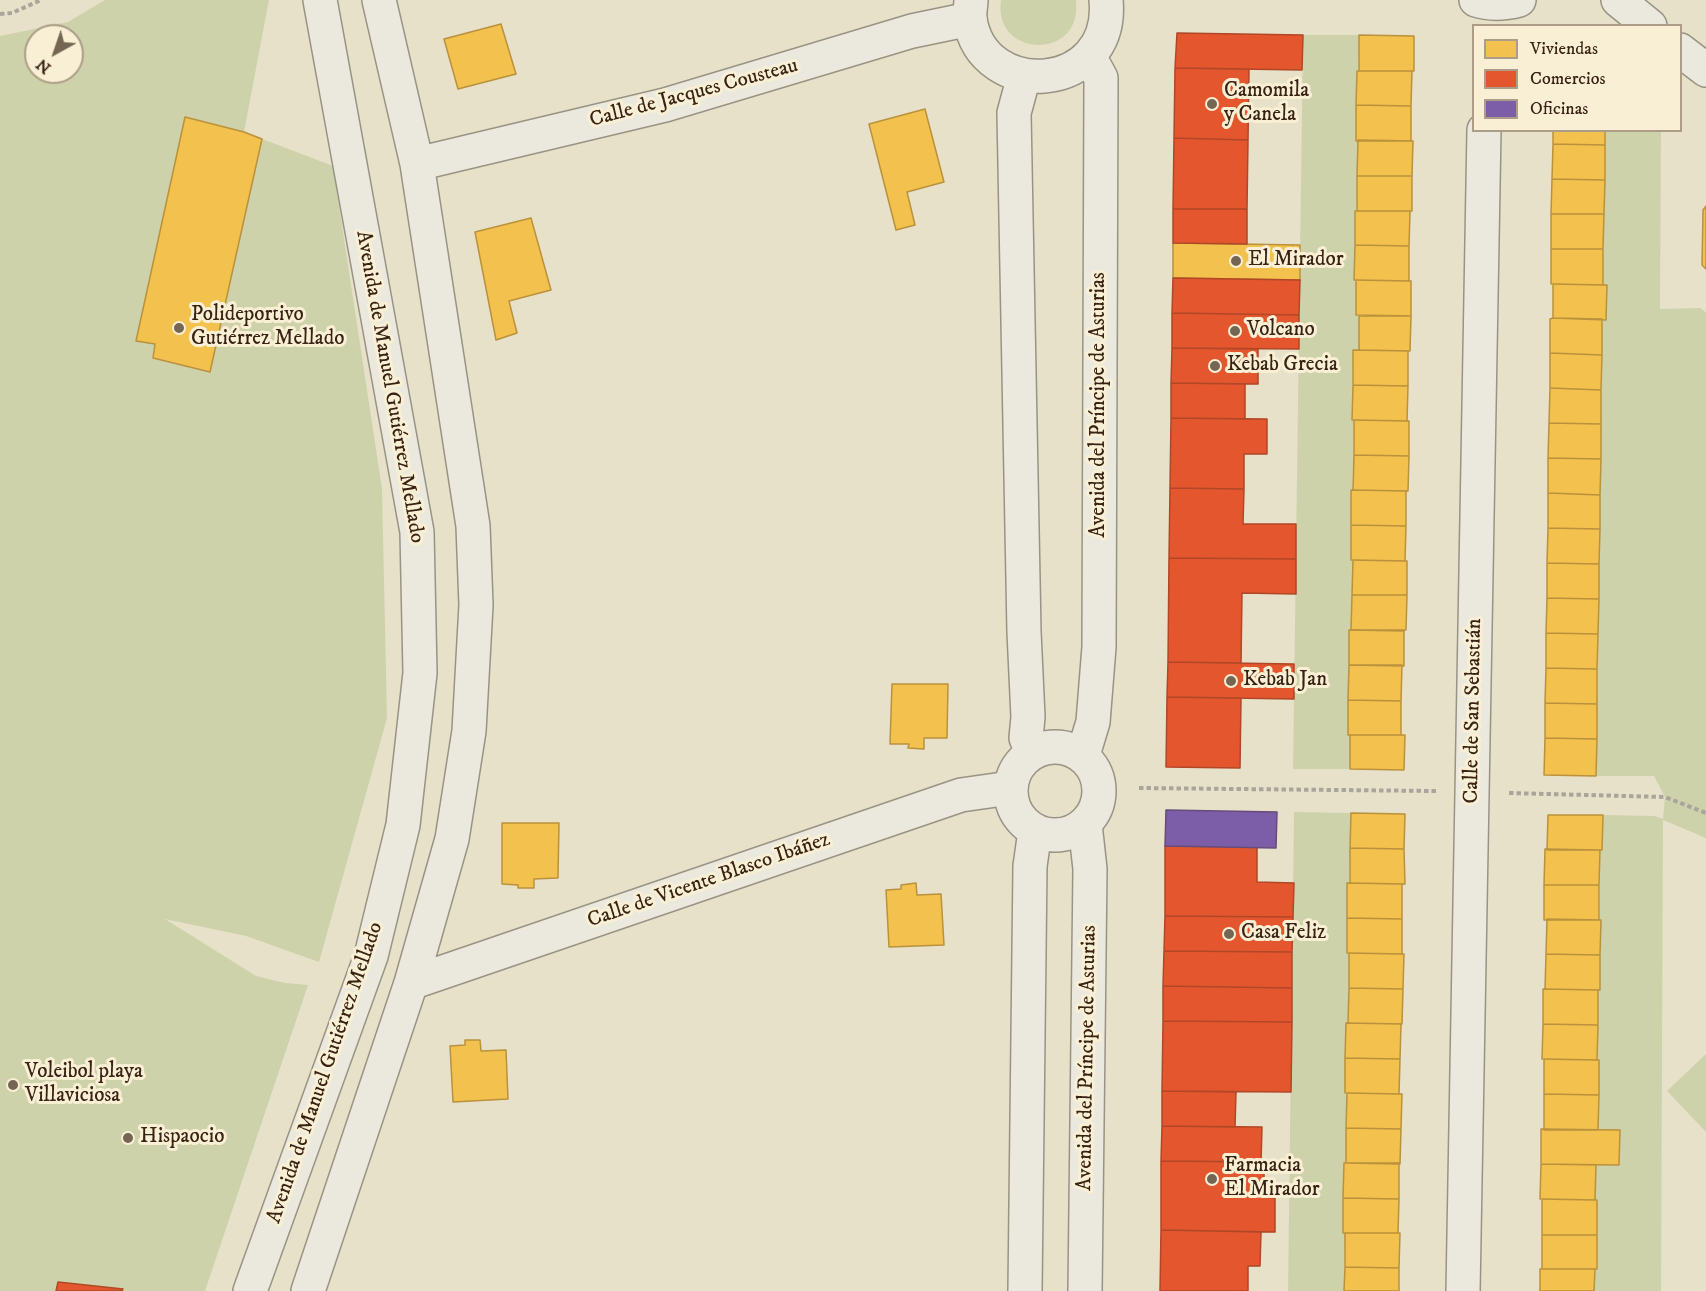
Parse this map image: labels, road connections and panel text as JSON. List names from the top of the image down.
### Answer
{
  "streets": {
    "street": [
      "Calle de Jacques Cousteau",
      "Avenida de Manuel Gutiérrez Mellado",
      "Avenida del Príncipe de Asturias",
      "Calle de San Sebastián",
      "Calle de Vicente Blasco Ibáñez"
    ]
  },
  "crossings": [
    ["Avenida del Príncipe de Asturias", "Calle de Vicente Blasco Ibáñez"]
  ],
  "places": [
    "Camomila y Canela",
    "El Mirador",
    "Polideportivo Gutiérrez Mellado",
    "Volcano",
    "Kebab Grecia",
    "Kebab Jan",
    "Casa Feliz",
    "Voleibol playa Villaviciosa",
    "Hispaocio",
    "Farmacia El Mirador"
  ],
  "legend": ["Viviendas", "Comercios", "Oficinas"],
  "north": "bottom left"
}
